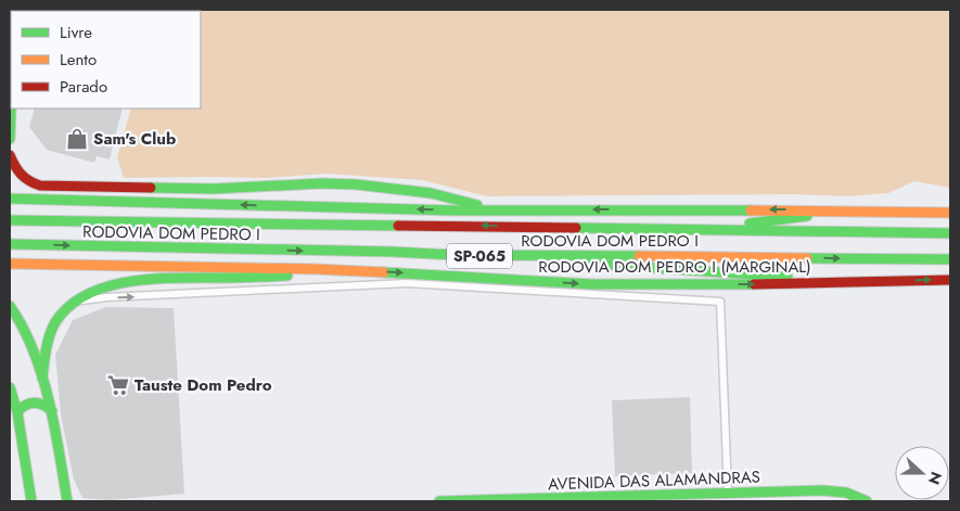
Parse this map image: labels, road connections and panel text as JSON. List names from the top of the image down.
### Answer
{
  "streets": {
    "main road": [
      "RODOVIA DOM PEDRO I",
      "SP-065",
      "RODOVIA DOM PEDRO I (MARGINAL)",
      "AVENIDA DAS ALAMANDRAS"
    ]
  },
  "places": {
    "shop": ["Sam's Club"],
    "supermarket": ["Tauste Dom Pedro"]
  },
  "legend": ["Livre", "Lento", "Parado"],
  "north": "right"
}
